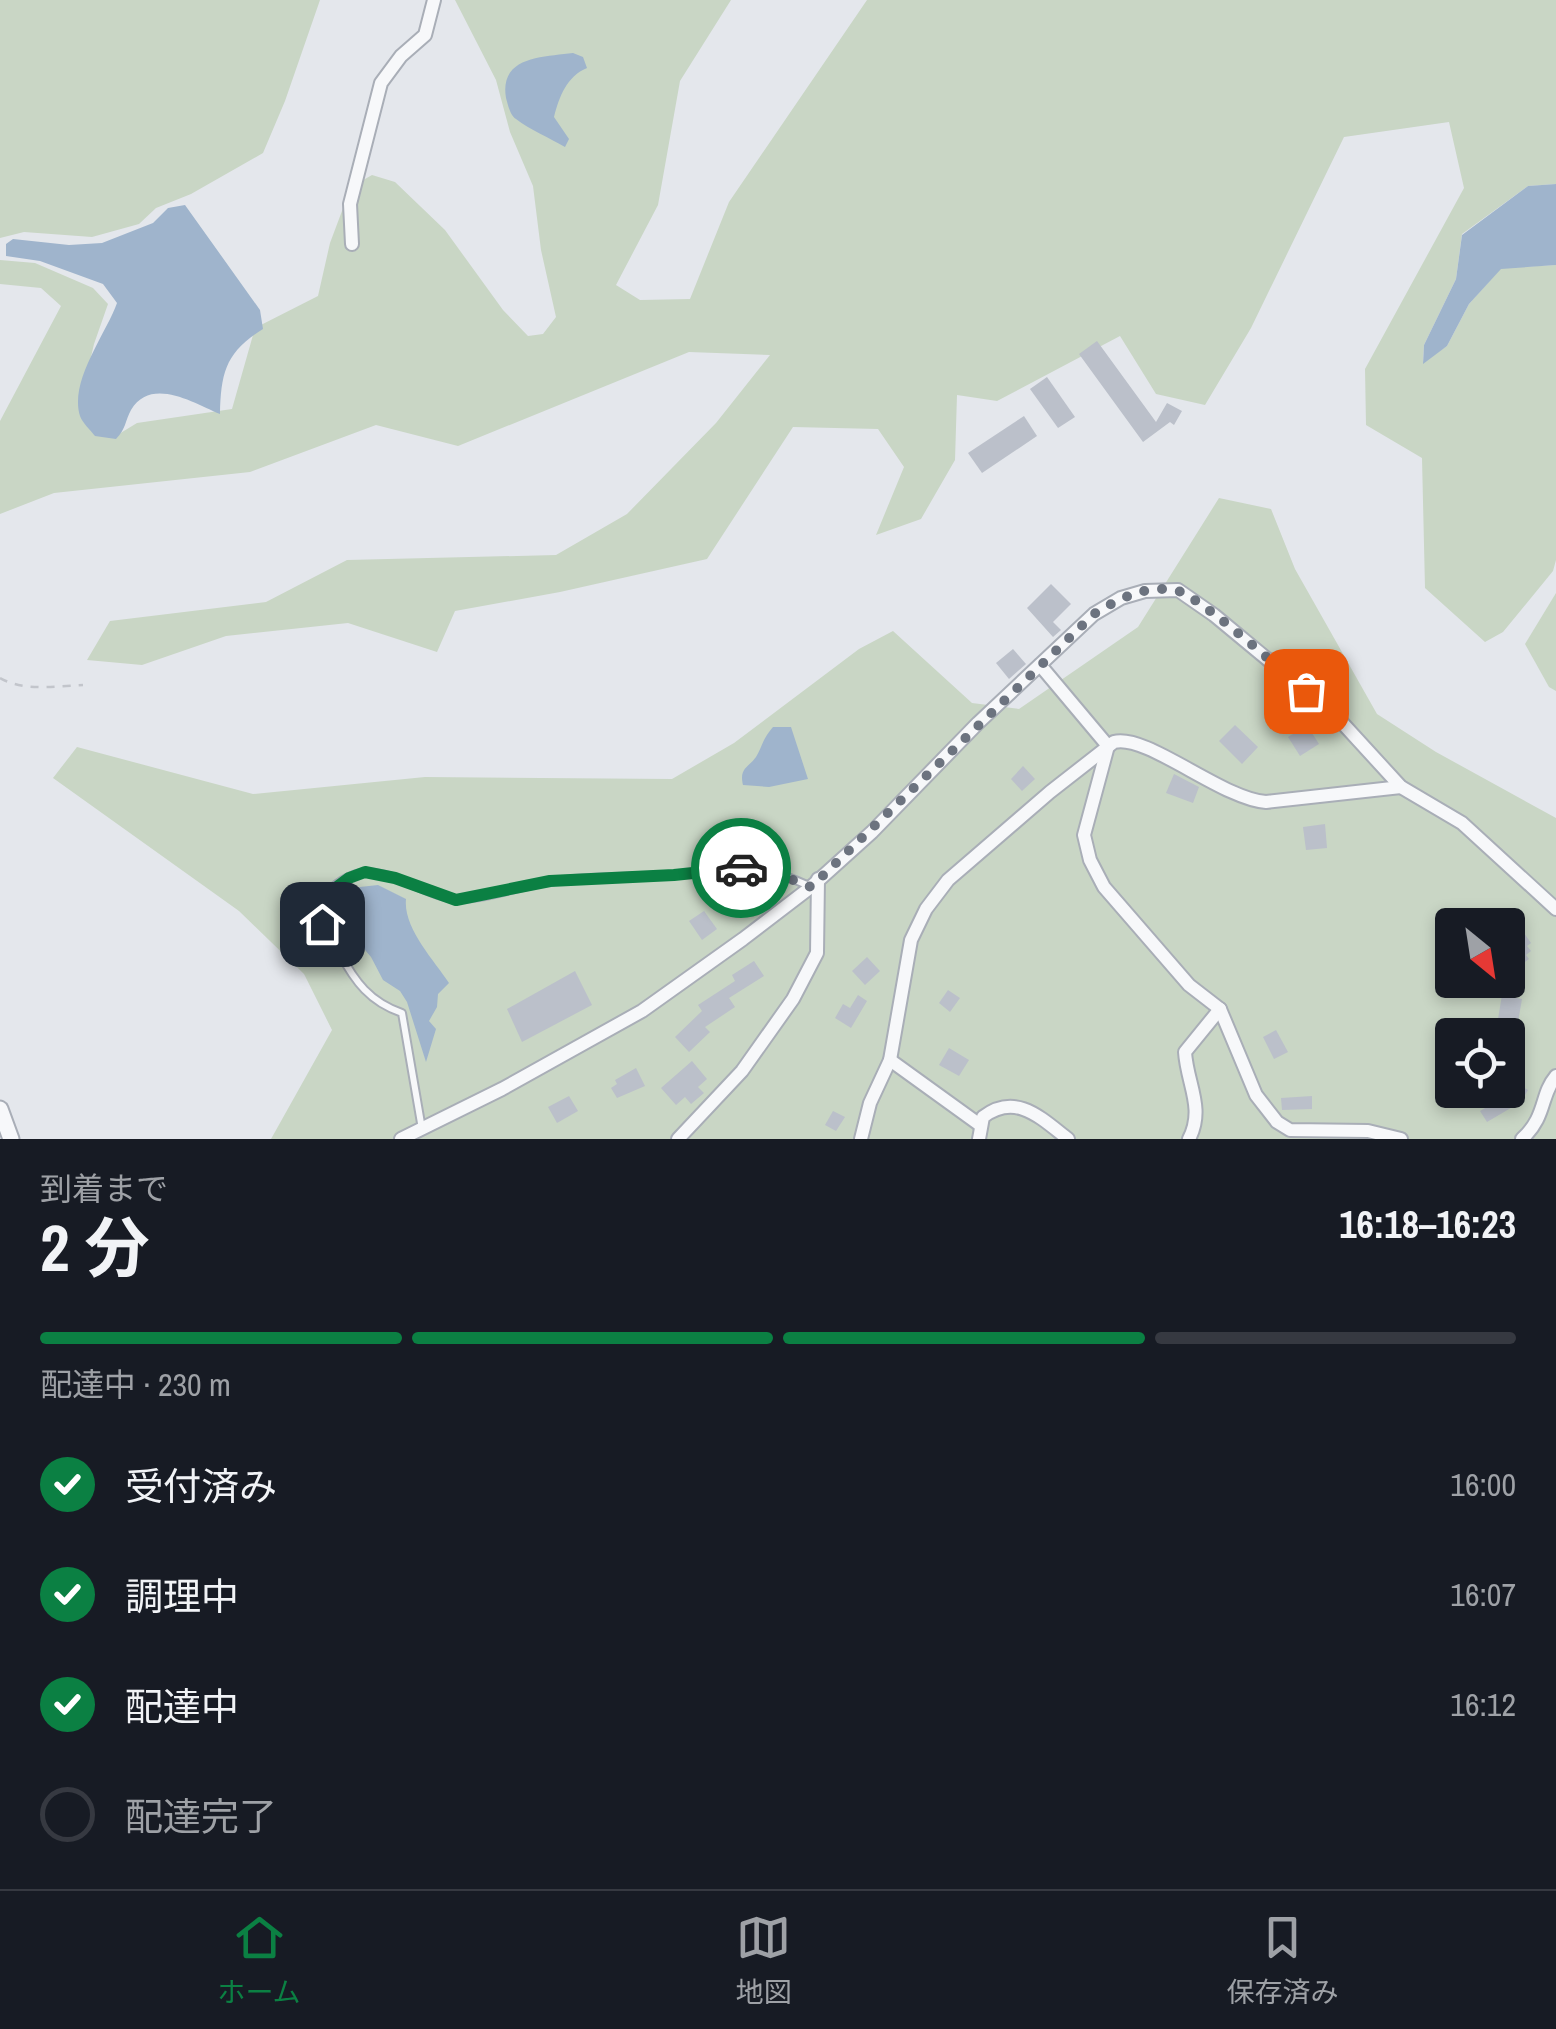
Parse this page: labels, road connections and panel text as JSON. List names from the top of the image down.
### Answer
{
  "north": "bottom right",
  "page": {
    "heading": ["2 分", "到着まで", "16:18–16:23"],
    "bar": "配達中 · 230 m",
    "list": [
      ["受付済み", "16:00"],
      ["調理中", "16:07"],
      ["配達中", "16:12"],
      "配達完了"
    ],
    "tabs": ["ホーム", "地図", "保存済み"]
  }
}
